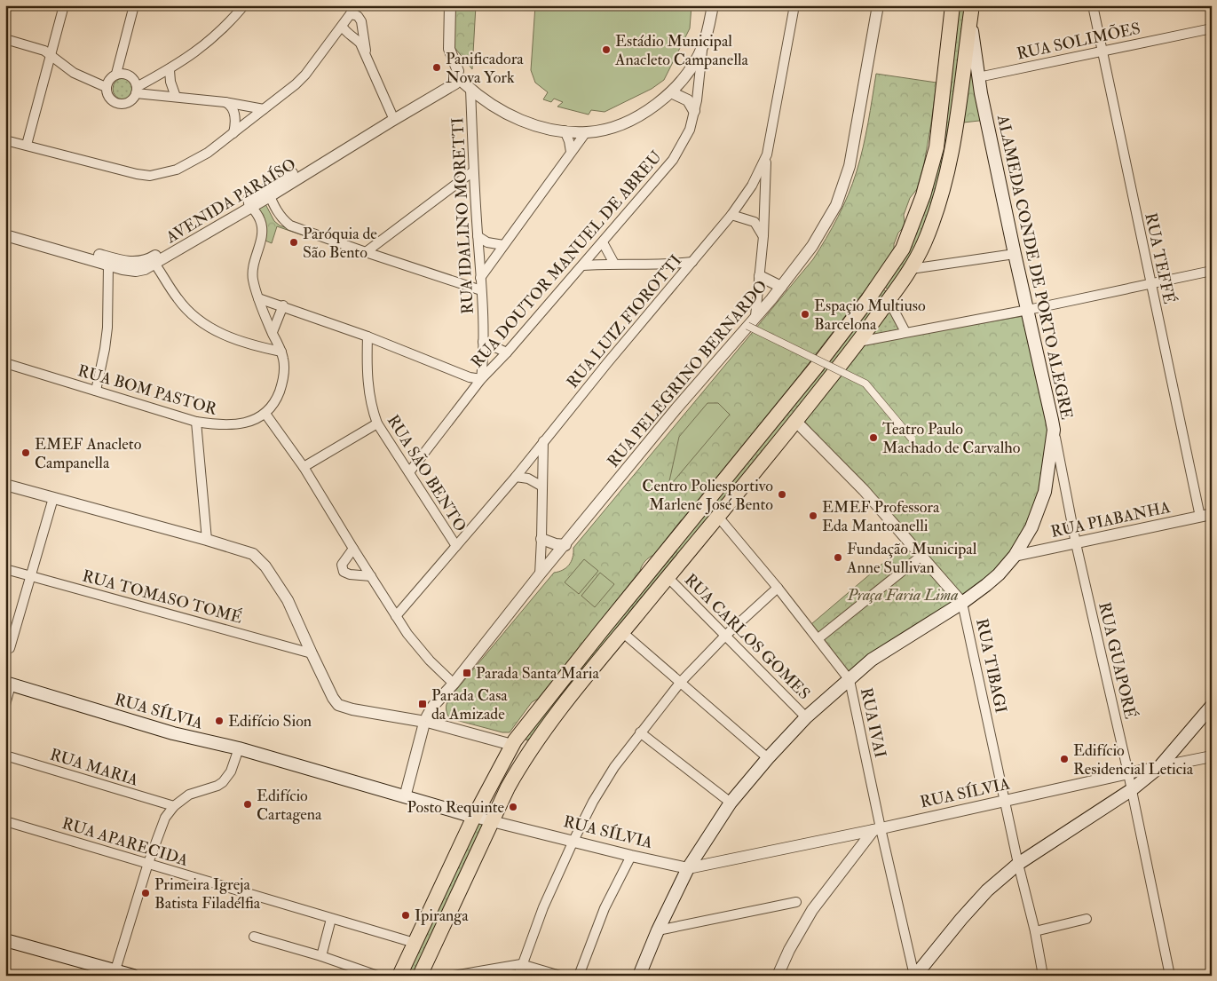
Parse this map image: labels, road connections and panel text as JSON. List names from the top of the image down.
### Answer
{
  "streets": {
    "main road": ["ALAMEDA CONDE DE PORTO ALEGRE", "RUA SÍLVIA"],
    "street": [
      "RUA SOLIMÕES",
      "AVENIDA PARAÍSO",
      "RUA IDALINO MORETTI",
      "RUA TEFFÉ",
      "RUA DOUTOR MANUEL DE ABREU",
      "RUA LUIZ FIOROTTI",
      "RUA PELEGRINO BERNARDO",
      "RUA BOM PASTOR",
      "RUA SÃO BENTO",
      "RUA PIABANHA",
      "RUA TOMASO TOMÉ",
      "RUA CARLOS GOMES",
      "RUA GUAPORÉ",
      "RUA TIBAGI",
      "RUA IVAI",
      "RUA MARIA",
      "RUA APARECIDA"
    ]
  },
  "crossings": [
    ["RUA SOLIMÕES", "RUA TEFFÉ"],
    ["RUA SOLIMÕES", "ALAMEDA CONDE DE PORTO ALEGRE"],
    ["AVENIDA PARAÍSO", "RUA IDALINO MORETTI"],
    ["RUA IDALINO MORETTI", "RUA DOUTOR MANUEL DE ABREU"],
    ["RUA TEFFÉ", "RUA PIABANHA"],
    ["RUA DOUTOR MANUEL DE ABREU", "RUA SÃO BENTO"],
    ["ALAMEDA CONDE DE PORTO ALEGRE", "RUA PIABANHA"],
    ["ALAMEDA CONDE DE PORTO ALEGRE", "RUA CARLOS GOMES"],
    ["ALAMEDA CONDE DE PORTO ALEGRE", "RUA GUAPORÉ"],
    ["ALAMEDA CONDE DE PORTO ALEGRE", "RUA TIBAGI"],
    ["ALAMEDA CONDE DE PORTO ALEGRE", "RUA SÍLVIA"],
    ["ALAMEDA CONDE DE PORTO ALEGRE", "RUA IVAI"],
    ["RUA LUIZ FIOROTTI", "RUA SÃO BENTO"],
    ["RUA PELEGRINO BERNARDO", "RUA SÍLVIA"],
    ["RUA PIABANHA", "RUA GUAPORÉ"],
    ["RUA GUAPORÉ", "RUA SÍLVIA"],
    ["RUA TIBAGI", "RUA SÍLVIA"],
    ["RUA SÍLVIA", "RUA IVAI"]
  ],
  "parks": ["Praça Faria Lima"],
  "places": {
    "other": [
      "Estádio Municipal Anacleto Campanella",
      "Panificadora Nova York",
      "Paróquia de São Bento",
      "Espaçio Multiuso Barcelona",
      "Teatro Paulo Machado de Carvalho",
      "EMEF Anacleto Campanella",
      "Centro Poliesportivo Marlene José Bento",
      "EMEF Professora Eda Mantoanelli",
      "Fundação Municipal Anne Sullivan",
      "Edifício Sion",
      "Edifício Residencial Leticia",
      "Edifício Cartagena",
      "Posto Requinte",
      "Primeira Igreja Batista Filadélfia",
      "Ipiranga"
    ],
    "transit": ["Parada Santa Maria", "Parada Casa da Amizade"]
  }
}
